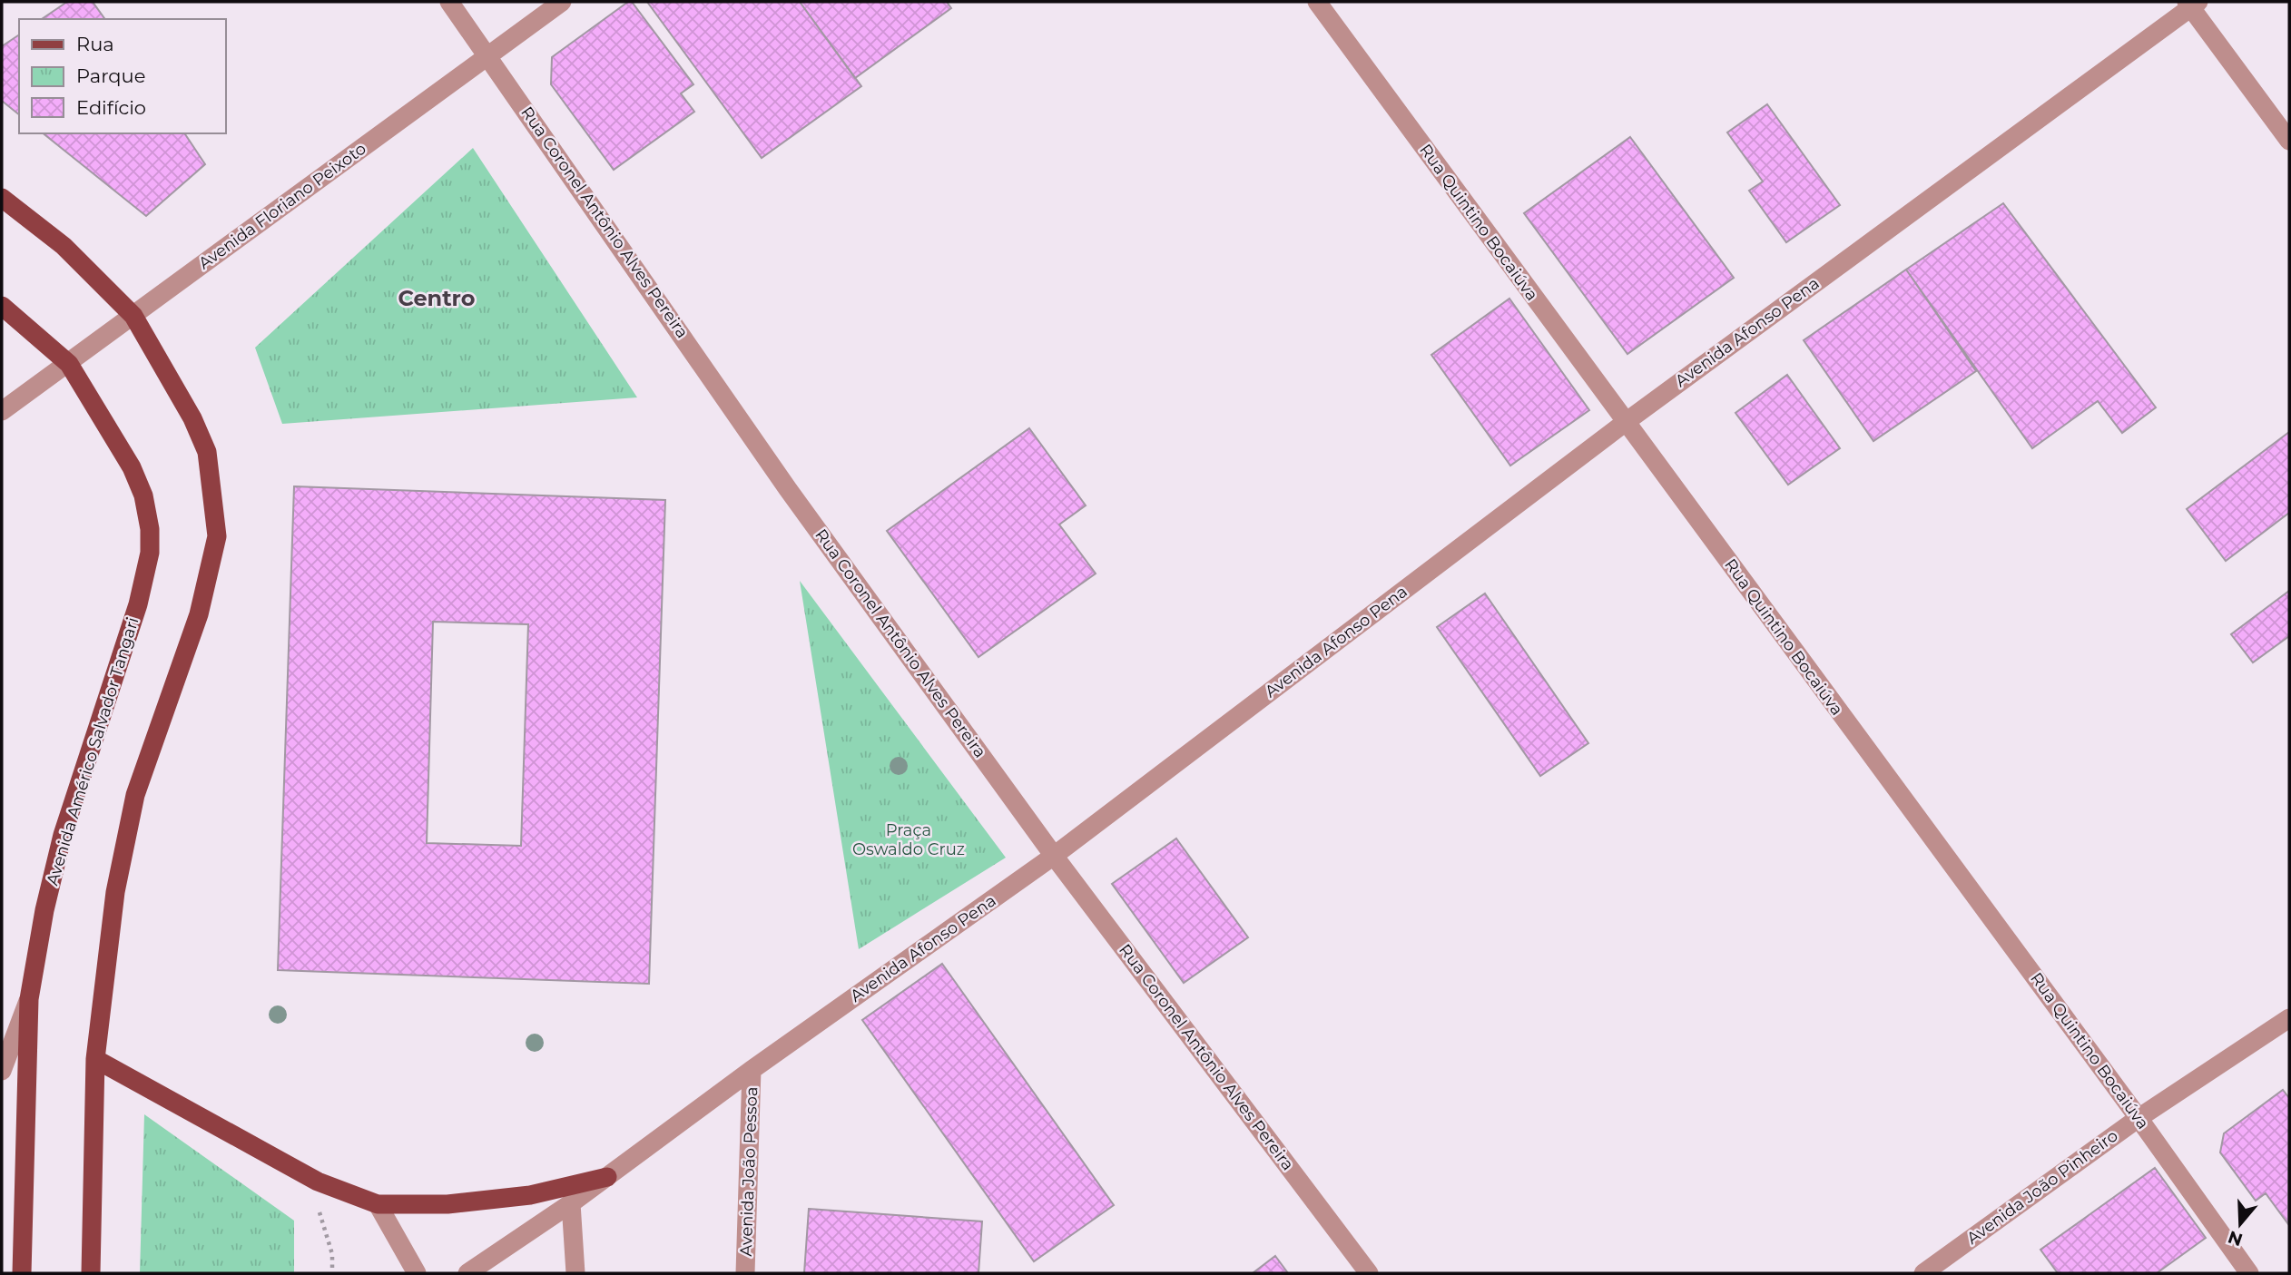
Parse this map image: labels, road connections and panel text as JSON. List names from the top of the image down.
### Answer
{
  "streets": {
    "main road": ["Avenida Américo Salvador Tangari"],
    "street": [
      "Avenida Floriano Peixoto",
      "Rua Coronel Antônio Alves Pereira",
      "Rua Quintino Bocaiúva",
      "Avenida Afonso Pena",
      "Avenida João Pessoa",
      "Avenida João Pinheiro"
    ]
  },
  "crossings": [
    ["Avenida Floriano Peixoto", "Rua Coronel Antônio Alves Pereira"],
    ["Avenida Floriano Peixoto", "Avenida Américo Salvador Tangari"],
    ["Rua Coronel Antônio Alves Pereira", "Avenida Afonso Pena"],
    ["Rua Quintino Bocaiúva", "Avenida Afonso Pena"],
    ["Rua Quintino Bocaiúva", "Avenida João Pinheiro"],
    ["Avenida Afonso Pena", "Avenida João Pessoa"]
  ],
  "districts": ["Centro"],
  "parks": ["Praça Oswaldo Cruz"],
  "legend": ["Rua", "Parque", "Edifício"],
  "north": "bottom"
}
